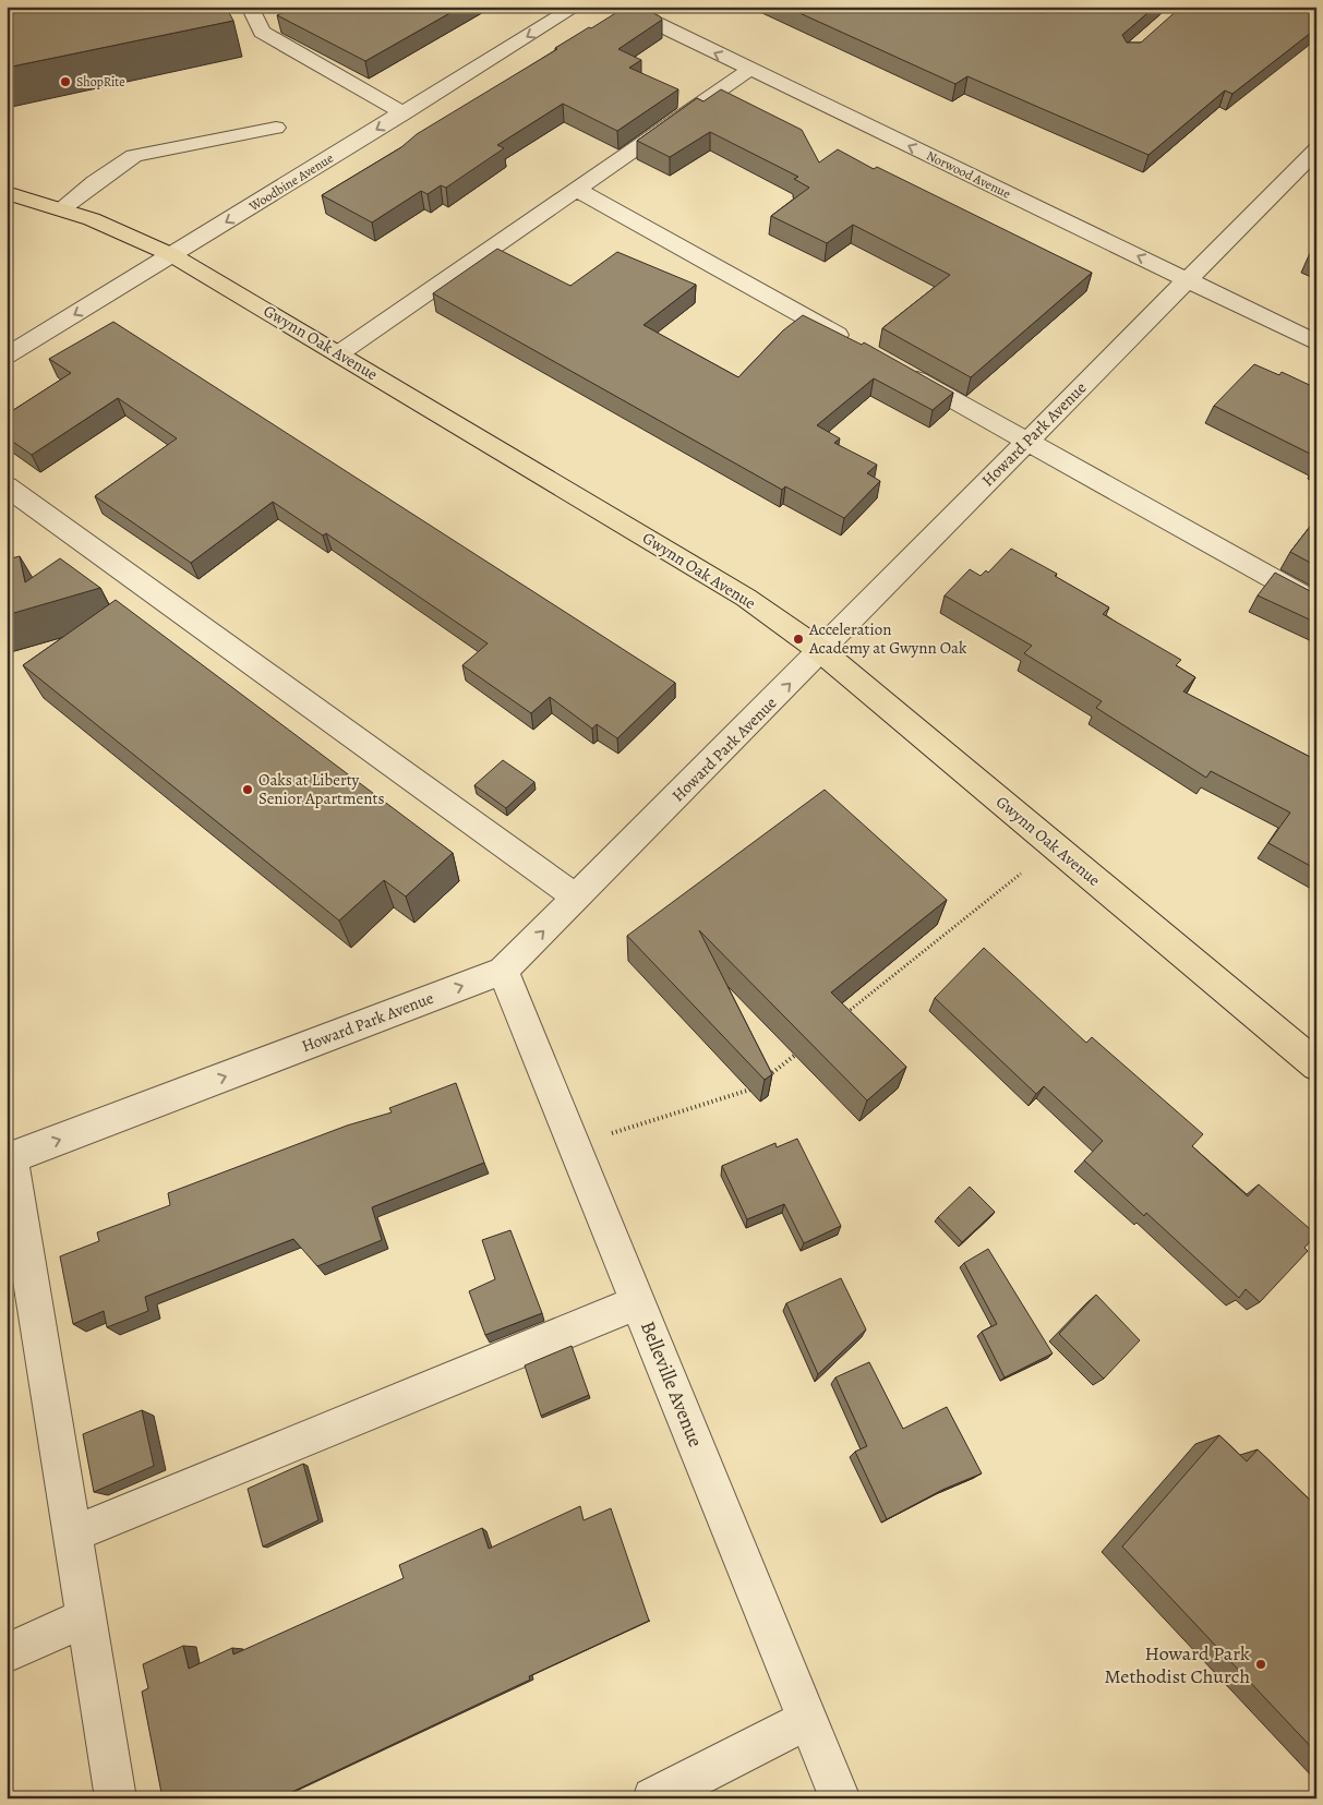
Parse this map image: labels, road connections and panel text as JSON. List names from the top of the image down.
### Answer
{
  "streets": {
    "main road": ["Gwynn Oak Avenue"],
    "street": [
      "Norwood Avenue",
      "Woodbine Avenue",
      "Howard Park Avenue",
      "Belleville Avenue"
    ]
  },
  "crossings": [
    ["Norwood Avenue", "Howard Park Avenue"],
    ["Woodbine Avenue", "Gwynn Oak Avenue"],
    ["Gwynn Oak Avenue", "Howard Park Avenue"],
    ["Howard Park Avenue", "Belleville Avenue"]
  ],
  "one_way": ["Howard Park Avenue"],
  "places": [
    "ShopRite",
    "Acceleration Academy at Gwynn Oak",
    "Oaks at Liberty Senior Apartments",
    "Howard Park Methodist Church"
  ]
}
